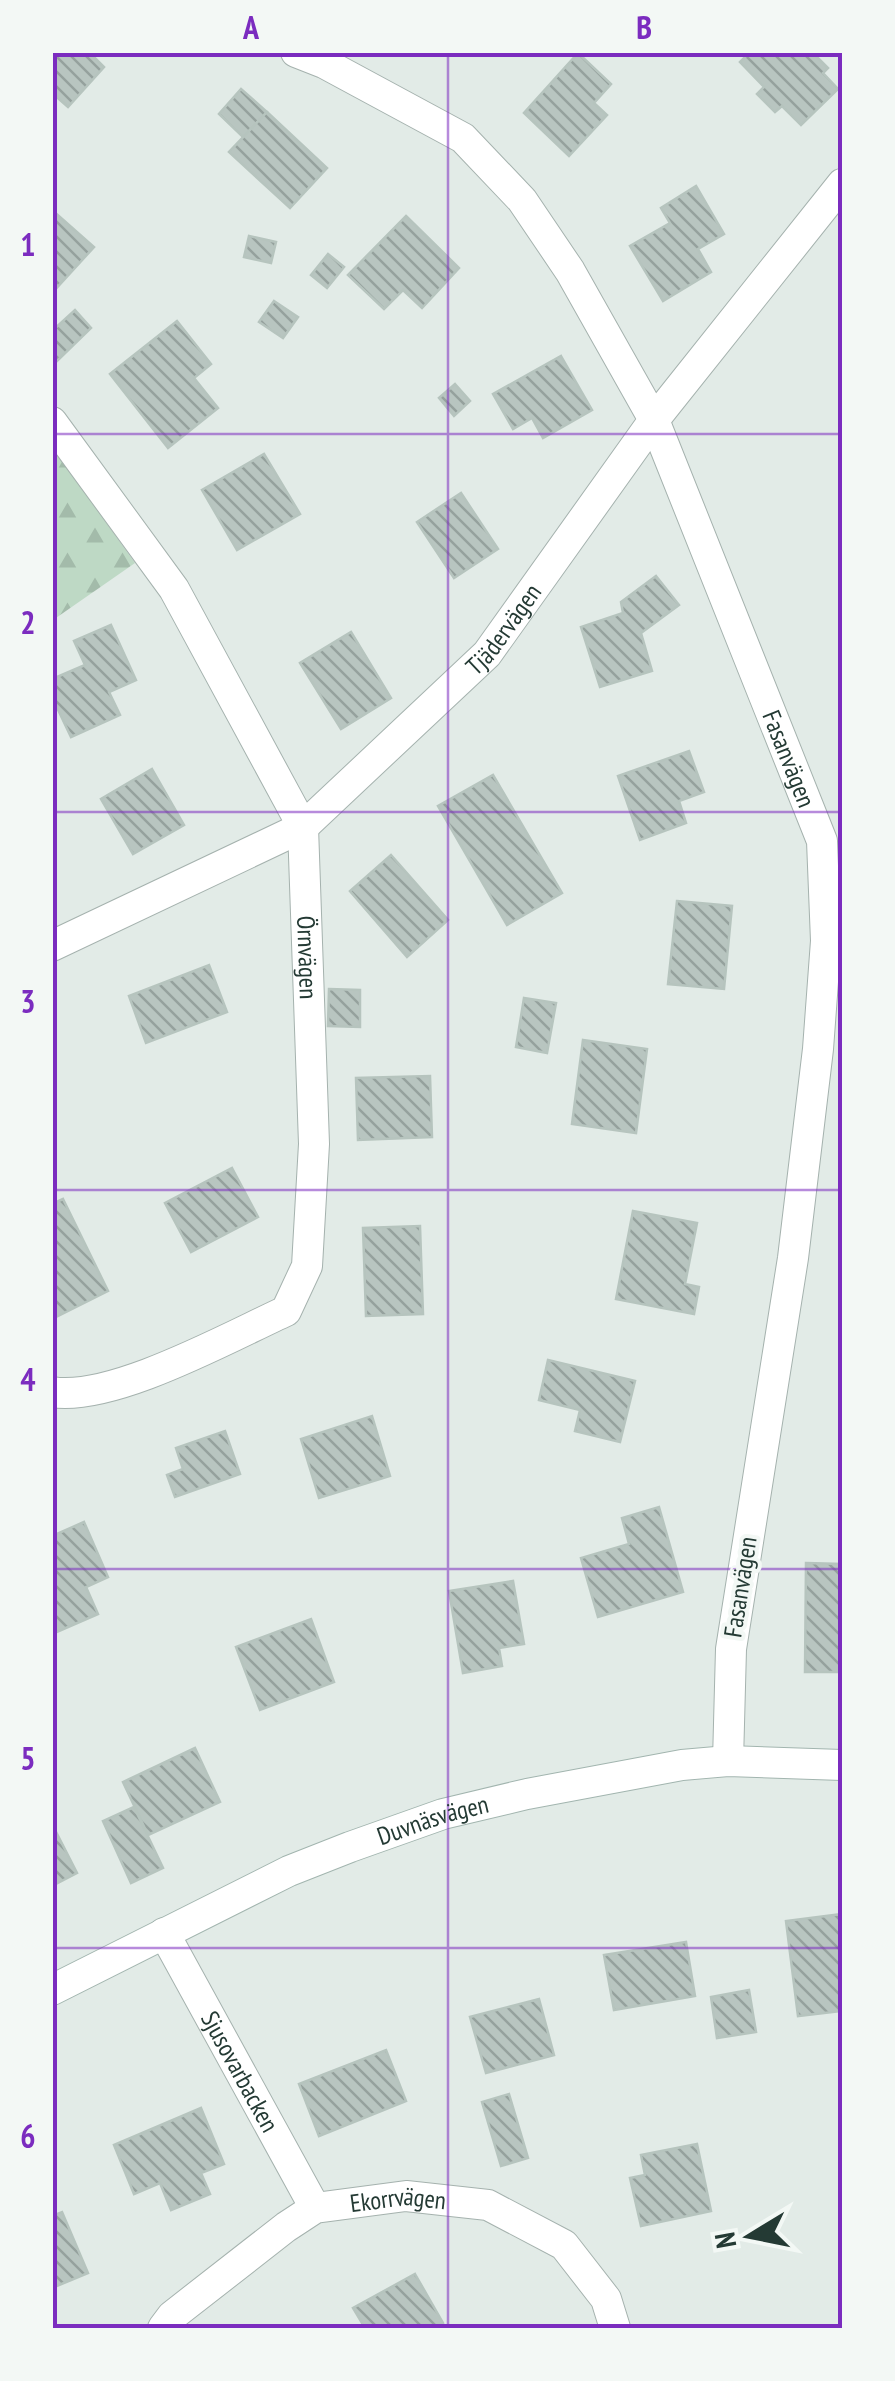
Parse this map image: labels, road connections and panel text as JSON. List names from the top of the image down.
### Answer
{
  "streets": {
    "street": [
      "Tjädervägen",
      "Fasanvägen",
      "Örnvägen",
      "Duvnäsvägen",
      "Sjusovarbacken",
      "Ekorrvägen"
    ]
  },
  "crossings": [
    ["Tjädervägen", "Fasanvägen"],
    ["Tjädervägen", "Örnvägen"],
    ["Fasanvägen", "Duvnäsvägen"],
    ["Duvnäsvägen", "Sjusovarbacken"],
    ["Sjusovarbacken", "Ekorrvägen"]
  ],
  "north": "left",
  "grid": {
    "columns": ["A", "B"],
    "rows": [
      "1",
      "2",
      "3",
      "4",
      "5",
      "6"
    ]
  }
}
